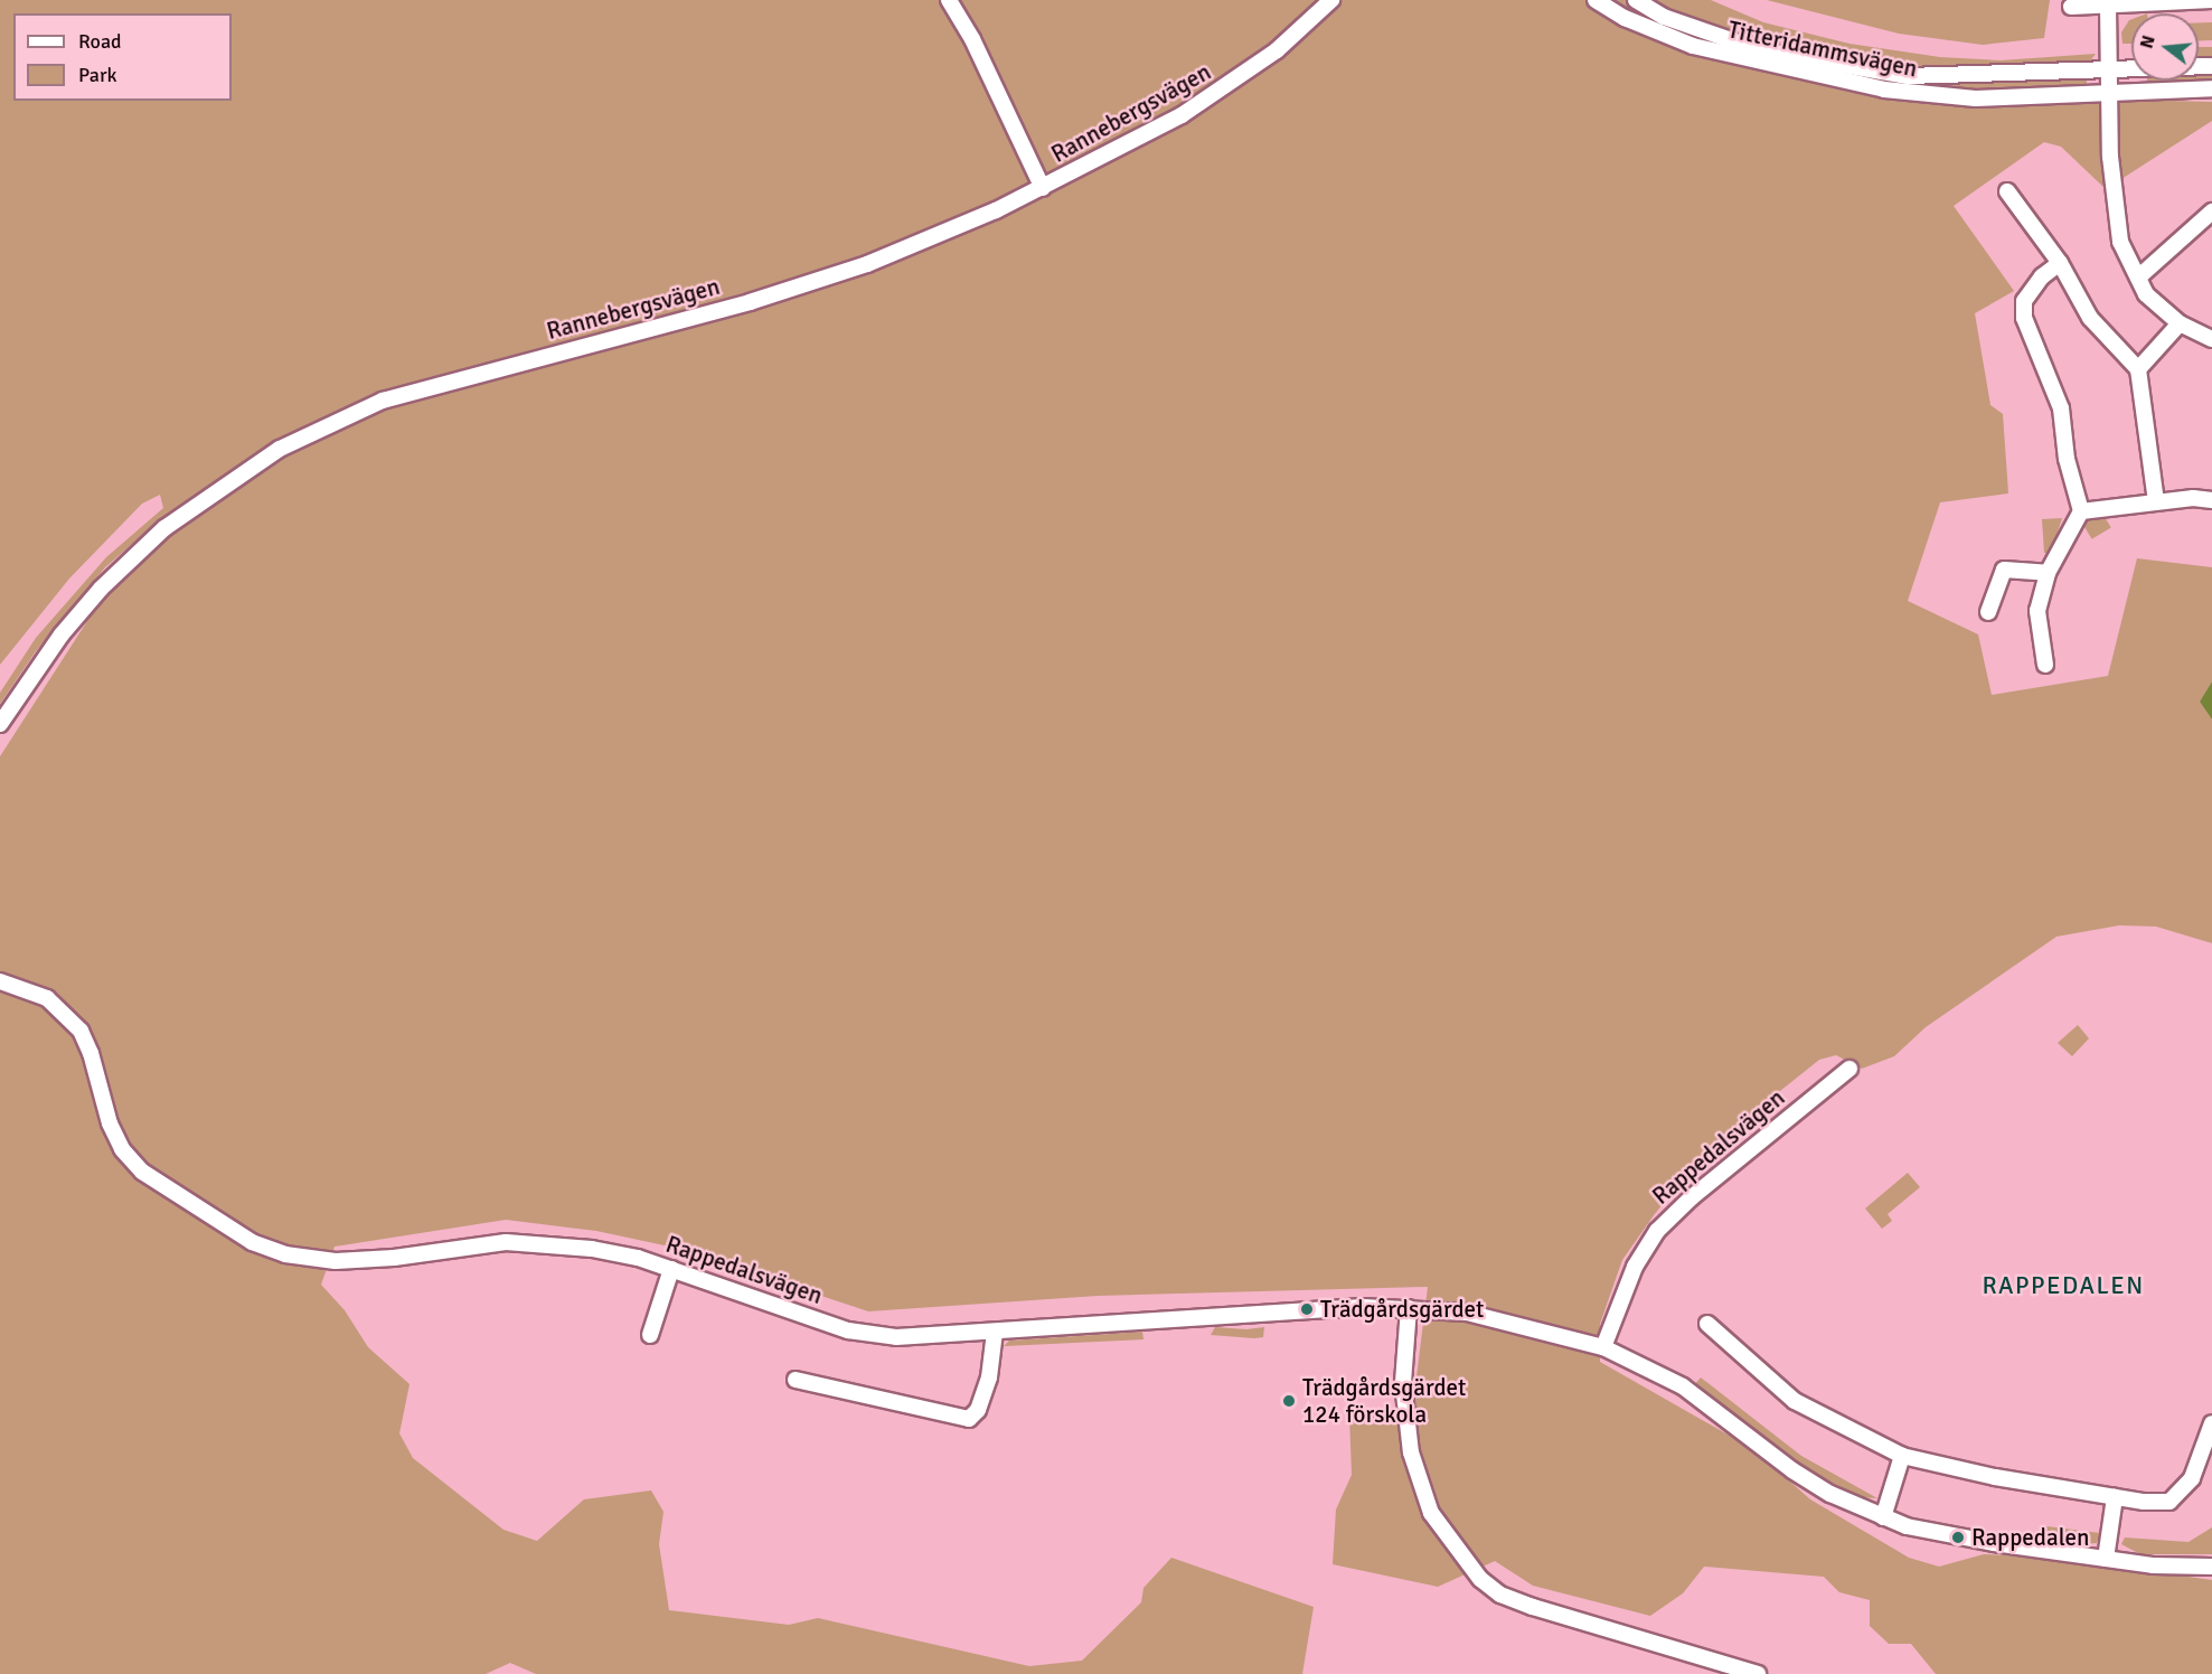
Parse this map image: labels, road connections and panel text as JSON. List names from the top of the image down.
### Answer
{
  "streets": {
    "street": ["Titteridammsvägen", "Rannebergsvägen", "Rappedalsvägen"]
  },
  "districts": ["RAPPEDALEN"],
  "places": ["Trädgårdsgärdet", "Trädgårdsgärdet 124 förskola", "Rappedalen"],
  "legend": ["Road", "Park"],
  "north": "left"
}
